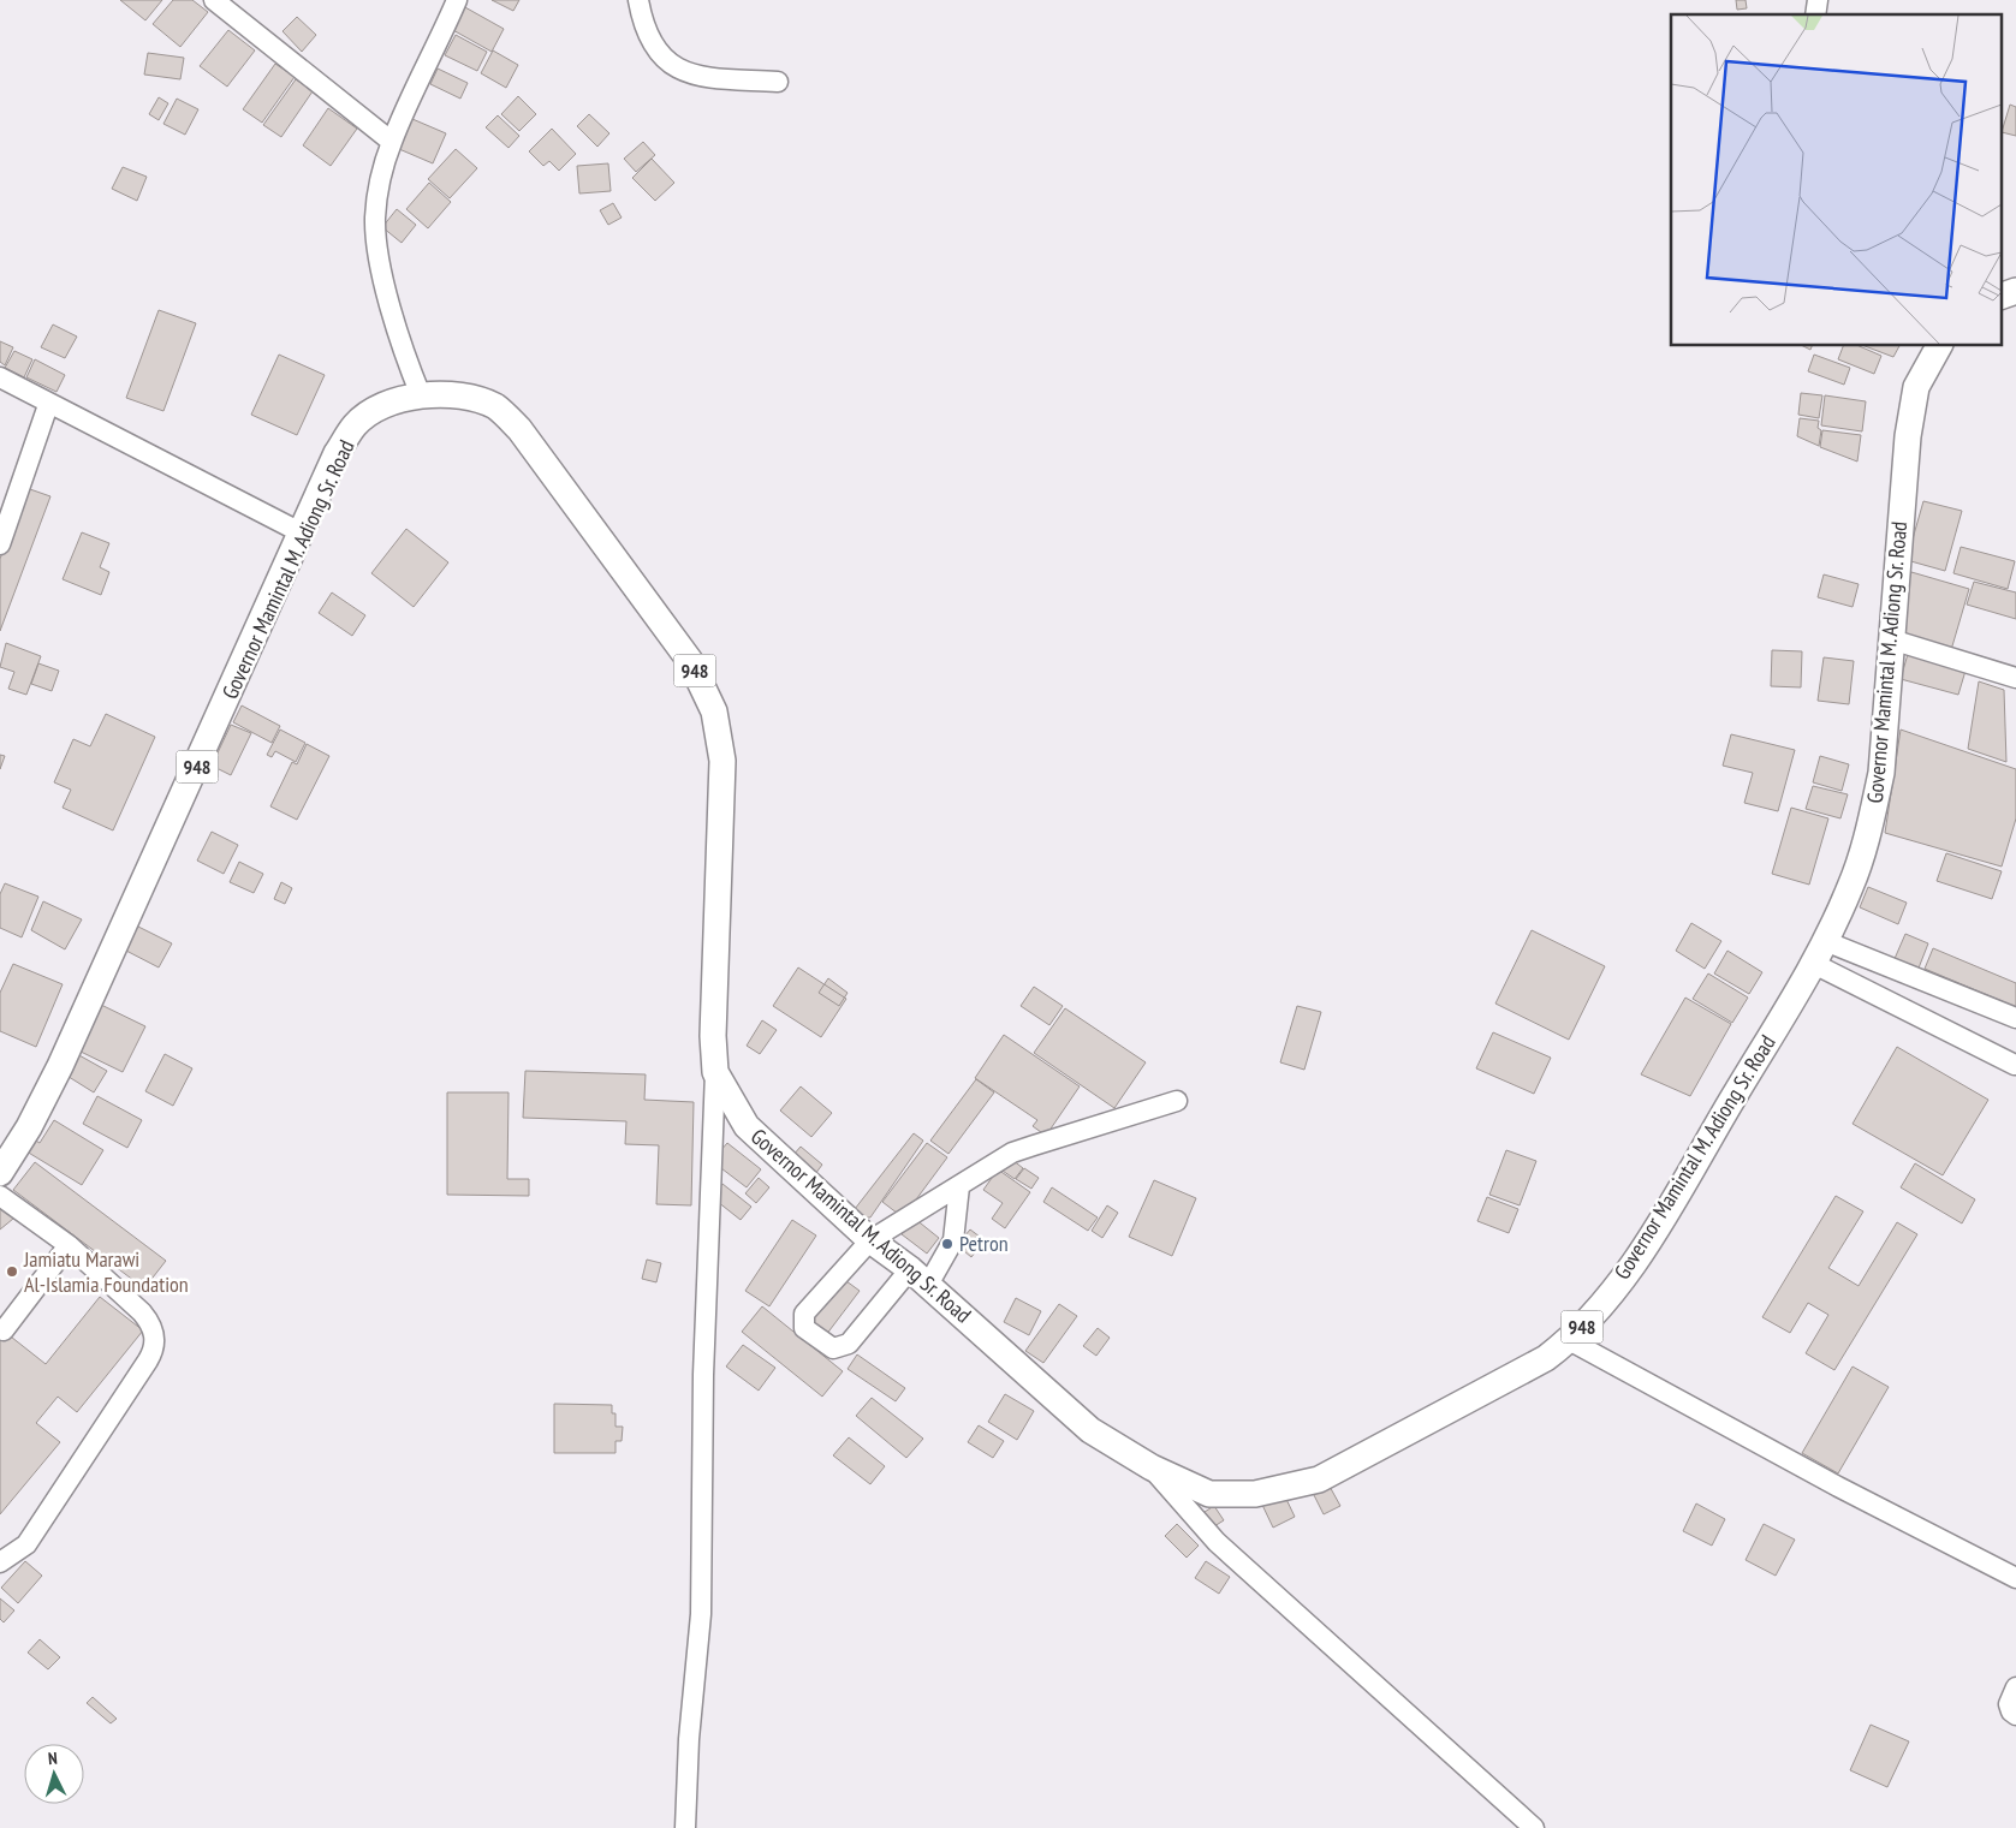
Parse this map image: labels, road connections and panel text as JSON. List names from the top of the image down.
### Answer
{
  "streets": {
    "main road": ["Governor Mamintal M. Adiong Sr. Road", "948"]
  },
  "places": ["Petron", "Jamiatu Marawi Al-Islamia Foundation"],
  "north": "top"
}
